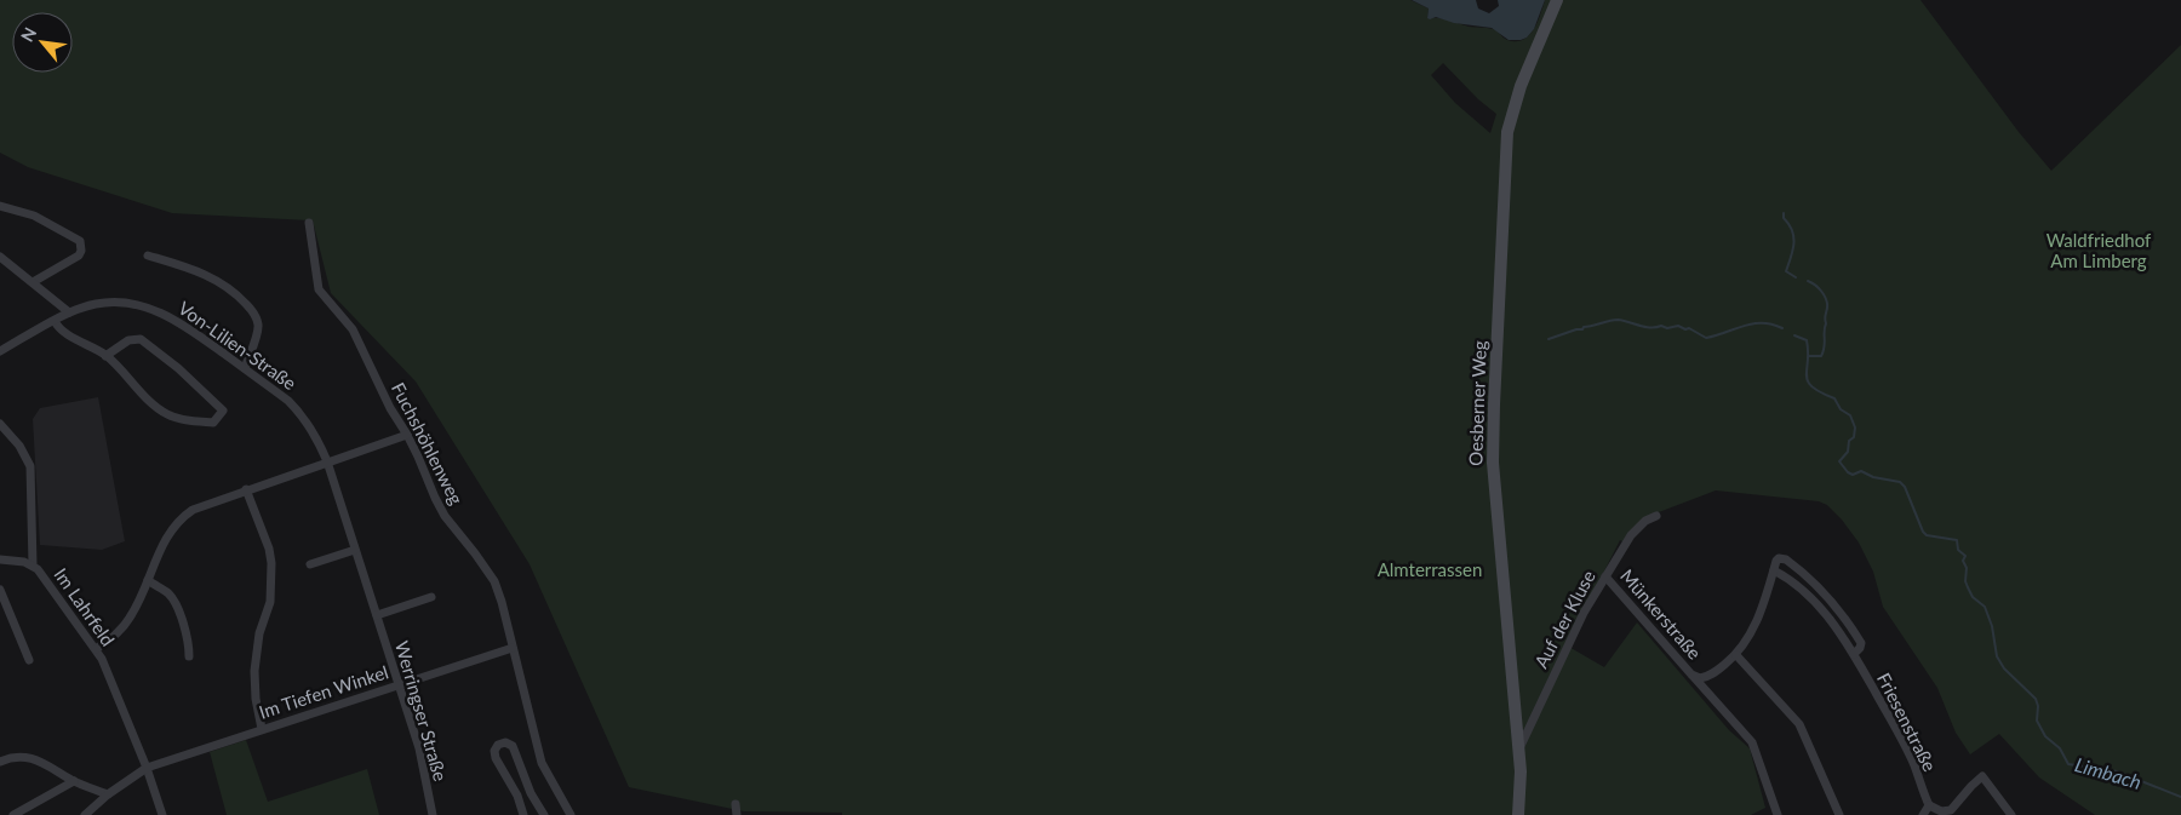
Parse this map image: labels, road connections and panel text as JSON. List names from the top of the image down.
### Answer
{
  "streets": {
    "street": [
      "Von-Lilien-Straße",
      "Oesberner Weg",
      "Fuchshöhlenweg",
      "Im Lahrfeld",
      "Münkerstraße",
      "Auf der Kluse",
      "Im Tiefen Winkel",
      "Werringser Straße",
      "Friesenstraße"
    ]
  },
  "crossings": [
    ["Von-Lilien-Straße", "Werringser Straße"],
    ["Oesberner Weg", "Auf der Kluse"],
    ["Fuchshöhlenweg", "Im Tiefen Winkel"],
    ["Im Lahrfeld", "Im Tiefen Winkel"],
    ["Münkerstraße", "Auf der Kluse"],
    ["Im Tiefen Winkel", "Werringser Straße"]
  ],
  "water": ["Limbach"],
  "parks": ["Waldfriedhof Am Limberg", "Almterrassen"],
  "north": "top left"
}
